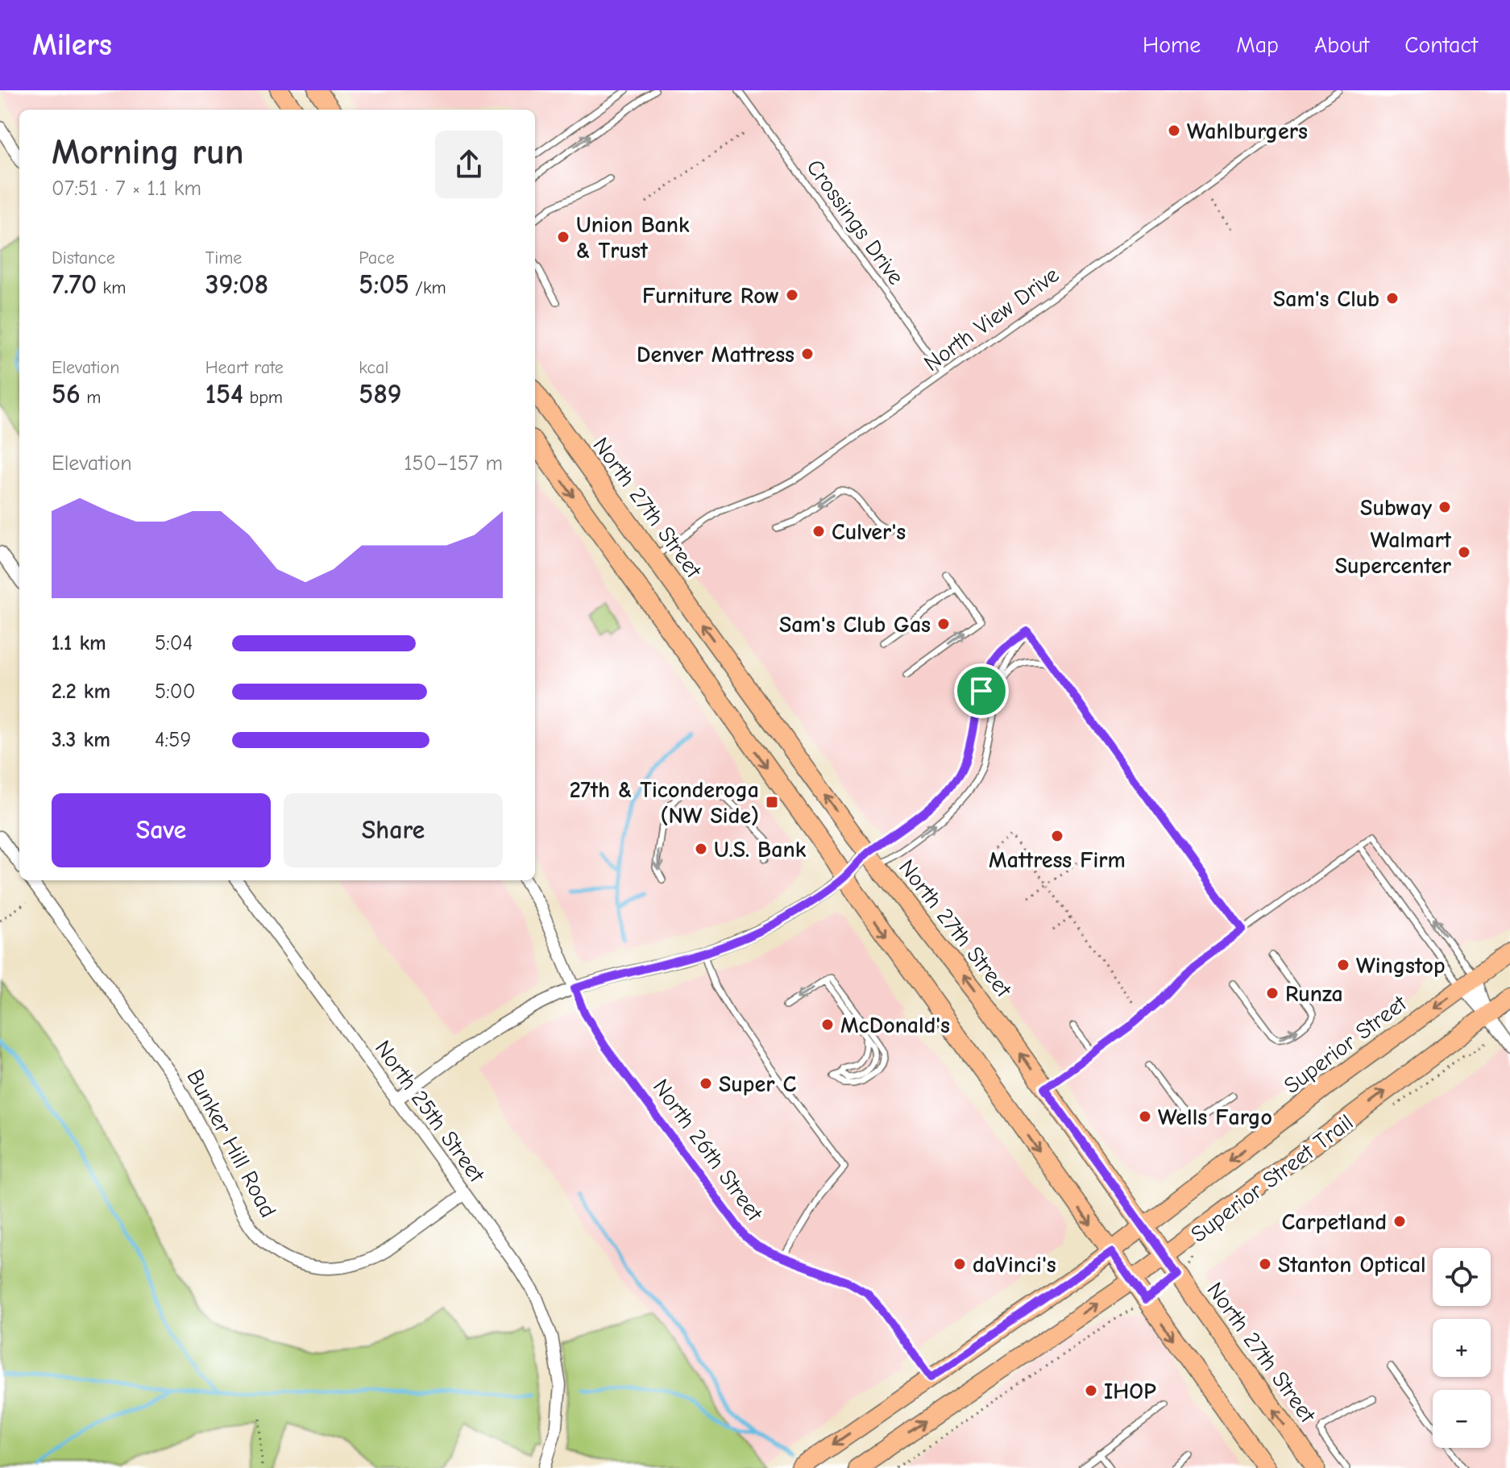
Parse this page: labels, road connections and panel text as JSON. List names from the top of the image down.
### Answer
{
  "streets": {
    "main road": ["North 27th Street", "Superior Street"],
    "street": ["North 25th Street", "Bunker Hill Road", "North 26th Street"],
    "lane": ["Crossings Drive", "North View Drive"],
    "path": ["Superior Street Trail"]
  },
  "crossings": [
    ["Crossings Drive", "North View Drive"],
    ["North View Drive", "North 27th Street"],
    ["North 27th Street", "Superior Street"],
    ["North 27th Street", "Superior Street Trail"],
    ["Superior Street", "North 26th Street"],
    ["North 25th Street", "Bunker Hill Road"]
  ],
  "places": {
    "other": [
      "Wahlburgers",
      "Union Bank & Trust",
      "Furniture Row",
      "Sam's Club",
      "Denver Mattress",
      "Subway",
      "Culver's",
      "Walmart Supercenter",
      "Sam's Club Gas",
      "Mattress Firm",
      "U.S. Bank",
      "Wingstop",
      "Runza",
      "McDonald's",
      "Super C",
      "Wells Fargo",
      "Carpetland",
      "daVinci's",
      "Stanton Optical",
      "IHOP"
    ],
    "transit": ["27th & Ticonderoga (NW Side)"]
  },
  "page": {
    "header": "Milers",
    "nav": [
      "Home",
      "Map",
      "About",
      "Contact"
    ],
    "heading": ["Morning run", "07:51 · 7 × 1.1 km"],
    "stats": [
      ["Distance", "7.70 km"],
      ["Time", "39:08"],
      ["Pace", "5:05 /km"],
      ["Elevation", "56 m"],
      ["Heart rate", "154 bpm"],
      ["kcal", "589"]
    ],
    "chart": ["Elevation", "150–157 m"],
    "list": [
      {
        "name": "1.1 km",
        "note": "5:04"
      },
      {
        "name": "2.2 km",
        "note": "5:00"
      },
      {
        "name": "3.3 km",
        "note": "4:59"
      }
    ],
    "buttons": ["Save", "Share"],
    "map_buttons": ["+", "−"]
  }
}
